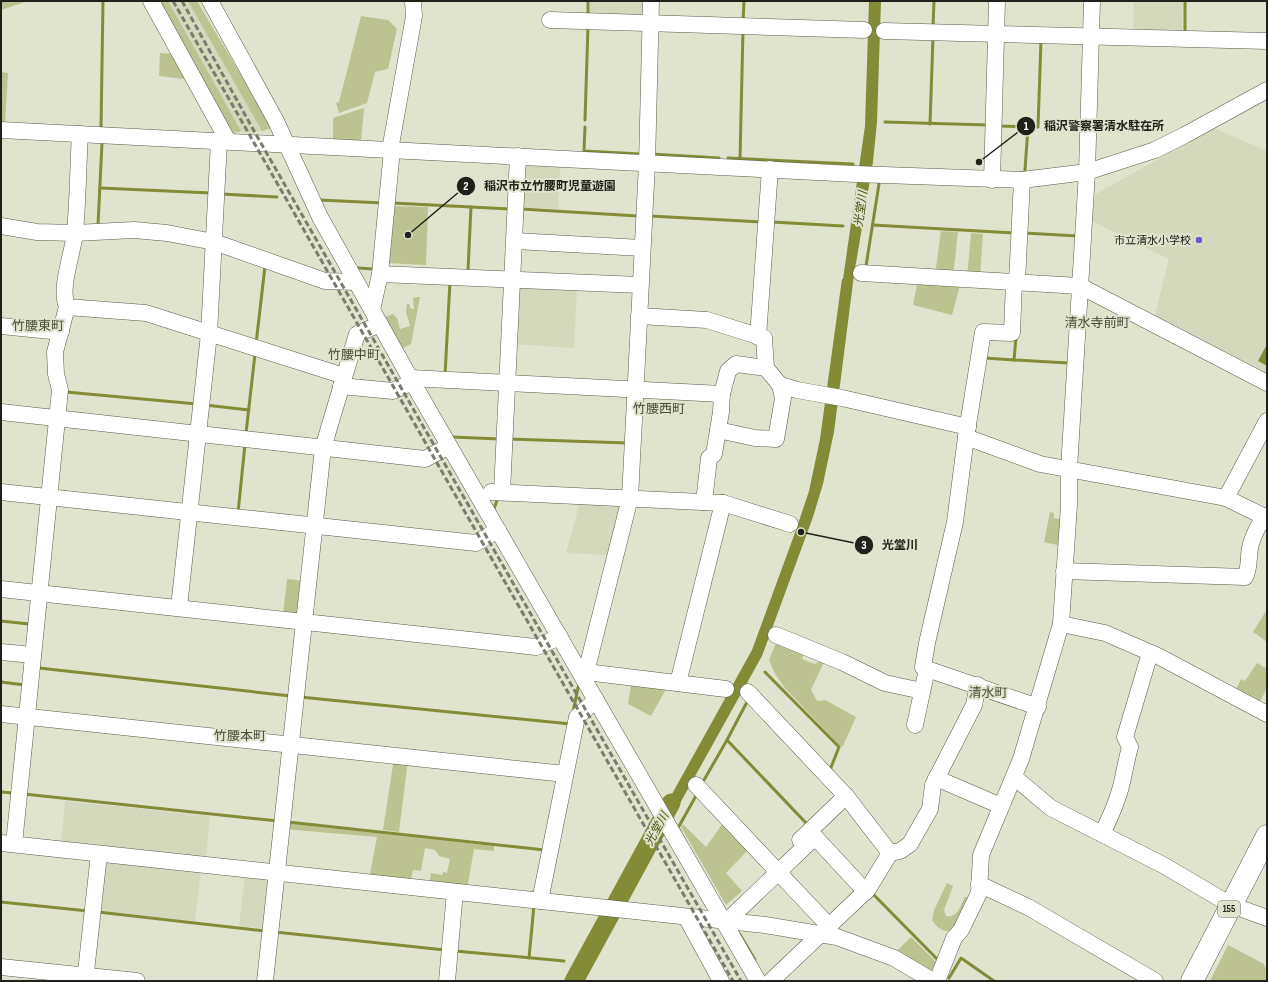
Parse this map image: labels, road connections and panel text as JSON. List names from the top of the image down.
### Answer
{
  "streets": {
    "highway": ["155"]
  },
  "districts": [
    "清水寺前町",
    "竹腰東町",
    "竹腰中町",
    "竹腰西町",
    "清水町",
    "竹腰本町"
  ],
  "water": ["光堂川"],
  "places": [
    "稲沢警察署清水駐在所",
    "稲沢市立竹腰町児童遊園",
    "市立清水小学校",
    "光堂川"
  ]
}
